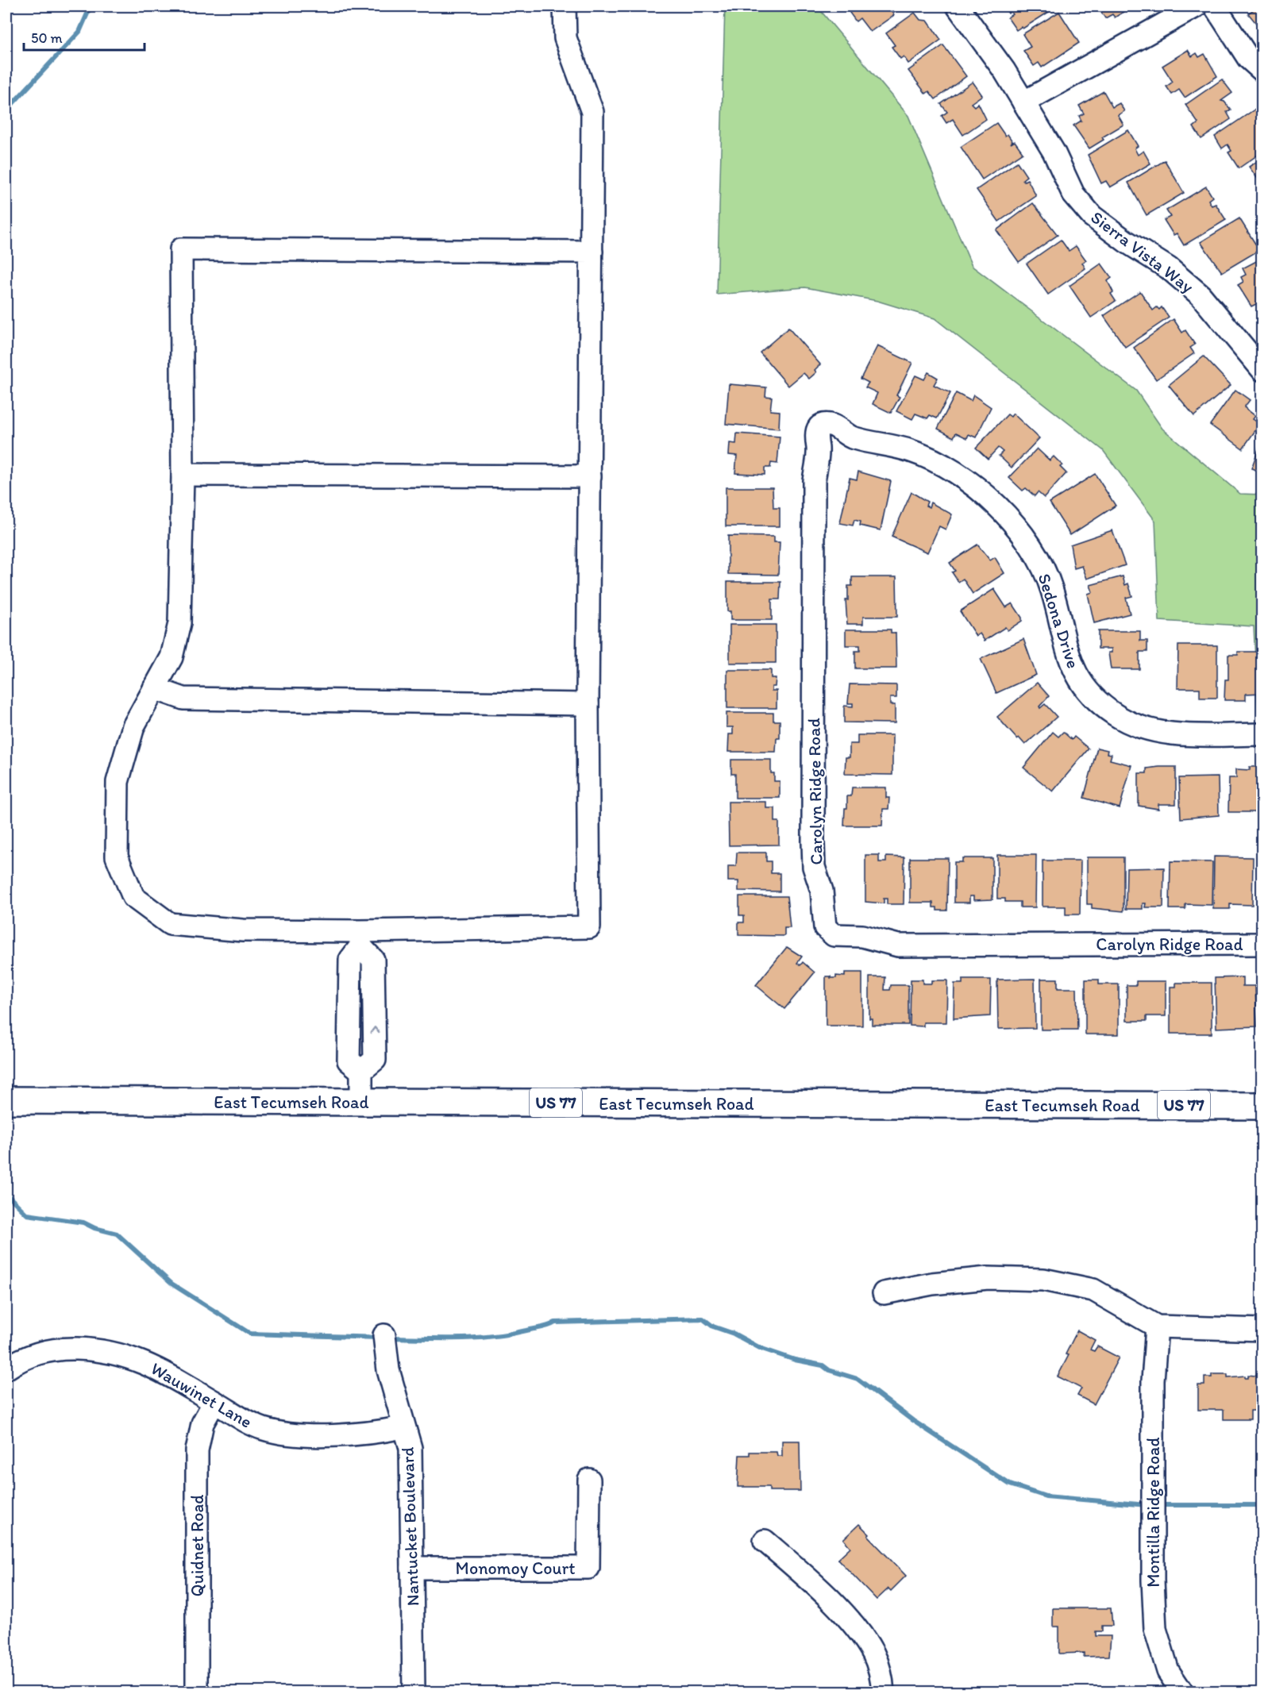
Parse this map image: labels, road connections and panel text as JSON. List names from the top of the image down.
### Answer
{
  "streets": {
    "main road": ["East Tecumseh Road", "US 77"],
    "street": [
      "Sierra Vista Way",
      "Sedona Drive",
      "Carolyn Ridge Road",
      "Wauwinet Lane",
      "Montilla Ridge Road",
      "Nantucket Boulevard",
      "Quidnet Road",
      "Monomoy Court"
    ]
  },
  "crossings": [
    ["Sedona Drive", "Carolyn Ridge Road"],
    ["Wauwinet Lane", "Nantucket Boulevard"],
    ["Wauwinet Lane", "Quidnet Road"],
    ["Nantucket Boulevard", "Monomoy Court"]
  ],
  "scale_bar": "50 m"
}
